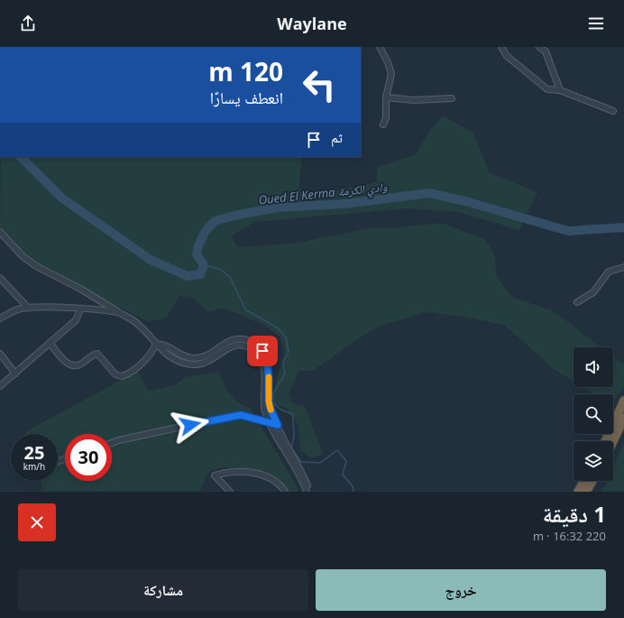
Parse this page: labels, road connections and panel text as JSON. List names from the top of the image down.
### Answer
{
  "water": ["Oued El Kerma وادي الكرمة"],
  "page": {
    "header": "Waylane",
    "turn": ["120 m", "انعطف يسارًا"],
    "then": "ثم",
    "speed": "25 km/h",
    "limit": "30",
    "heading": ["1 دقيقة", "220 m · 16:32"],
    "buttons": ["خروج", "مشاركة"]
  }
}
